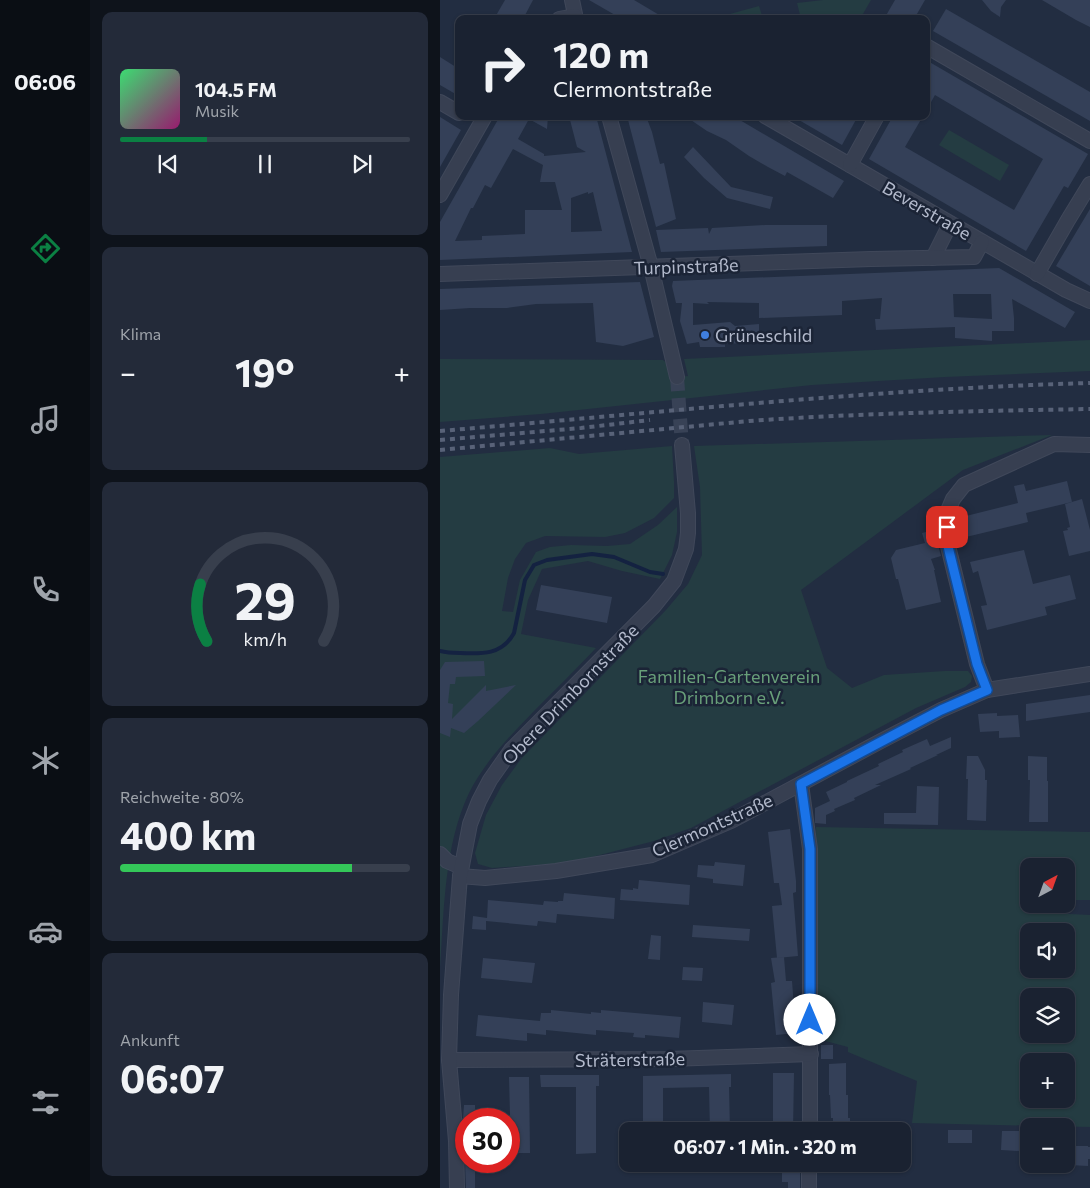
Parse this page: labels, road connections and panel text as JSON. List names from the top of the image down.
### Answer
{
  "streets": {
    "street": [
      "Beverstraße",
      "Turpinstraße",
      "Obere Drimbornstraße",
      "Clermontstraße",
      "Sträterstraße"
    ]
  },
  "crossings": [
    ["Beverstraße", "Turpinstraße"],
    ["Obere Drimbornstraße", "Clermontstraße"],
    ["Obere Drimbornstraße", "Sträterstraße"]
  ],
  "parks": ["Familien-Gartenverein Drimborn e.V."],
  "places": ["Grüneschild"],
  "north": "top right",
  "page": {
    "tabs": "06:06",
    "turn": ["120 m", "Clermontstraße"],
    "song": ["104.5 FM", "Musik"],
    "tile": [
      "Klima",
      ["Reichweite · 80%", "400 km"],
      ["Ankunft", "06:07"]
    ],
    "heat": ["−", "19°", "+"],
    "map_buttons": ["+", "−"],
    "limit": "30",
    "trip": "06:07 · 1 Min. · 320 m",
    "gauge": ["29", "km/h"]
  }
}
